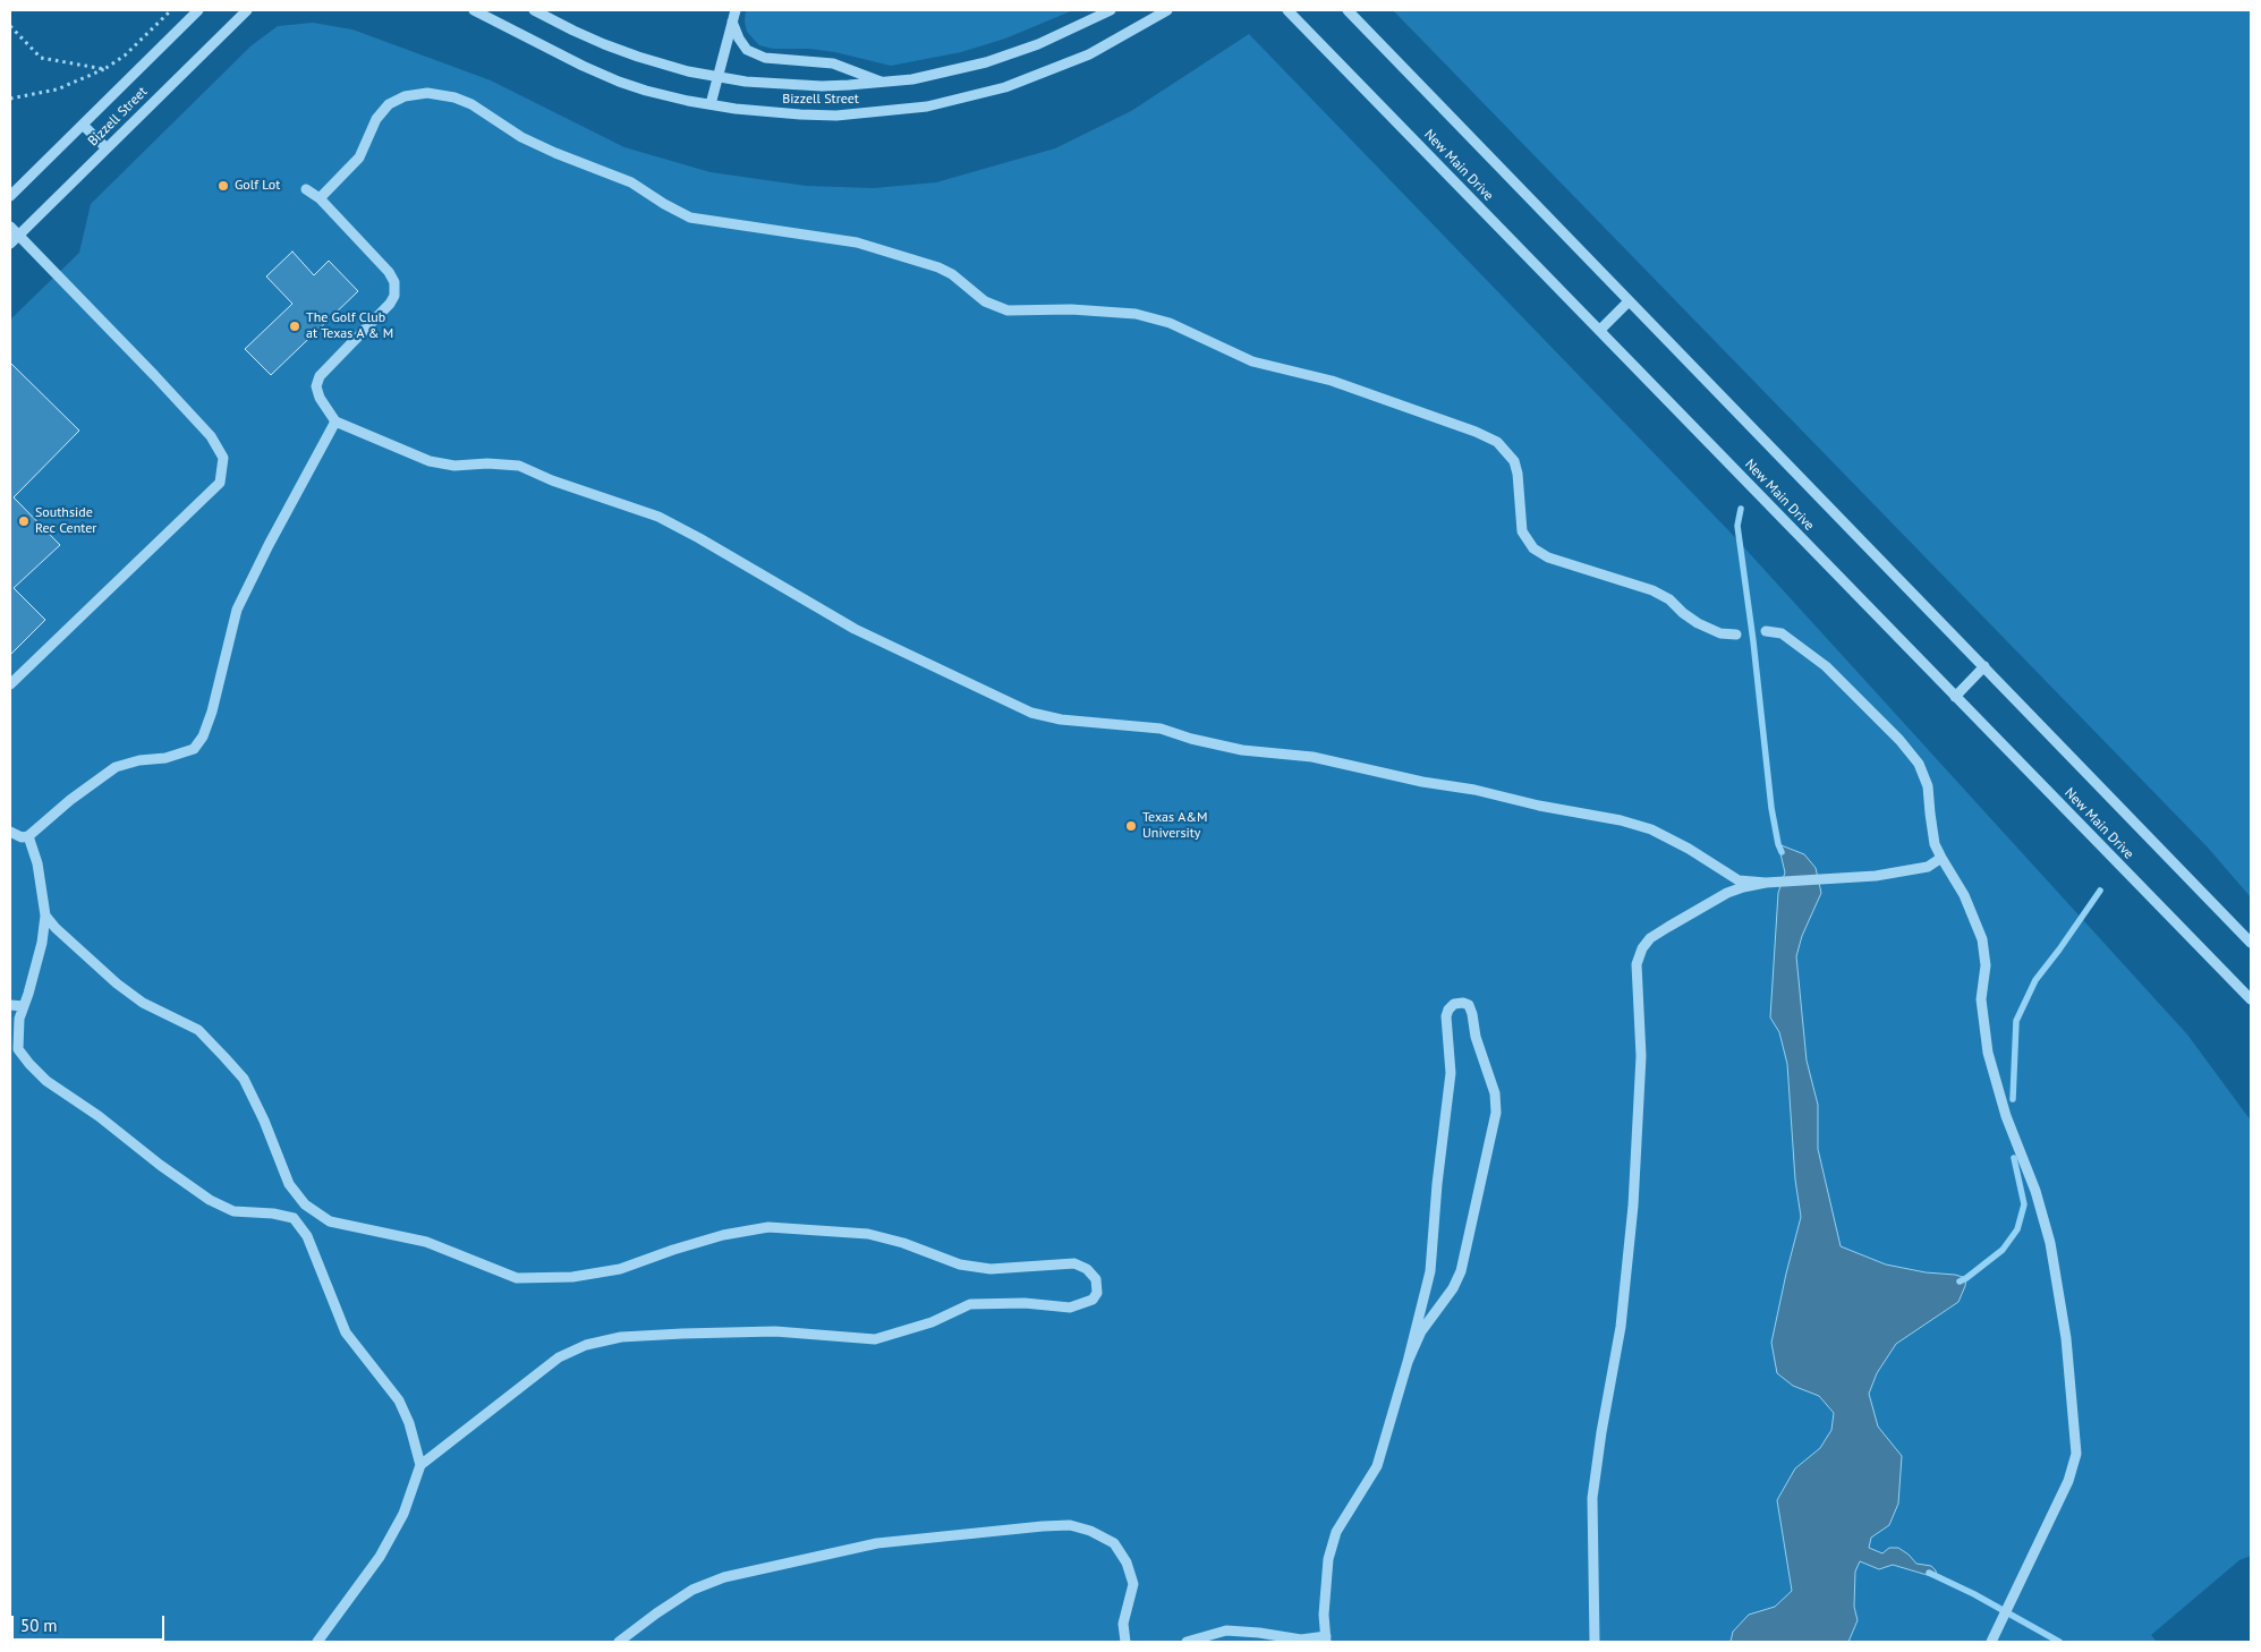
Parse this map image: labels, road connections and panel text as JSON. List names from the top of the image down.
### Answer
{
  "streets": {
    "street": ["Bizzell Street", "New Main Drive"]
  },
  "places": [
    "Golf Lot",
    "The Golf Club at Texas A & M",
    "Southside Rec Center",
    "Texas A&M University"
  ],
  "scale_bar": "50 m"
}
